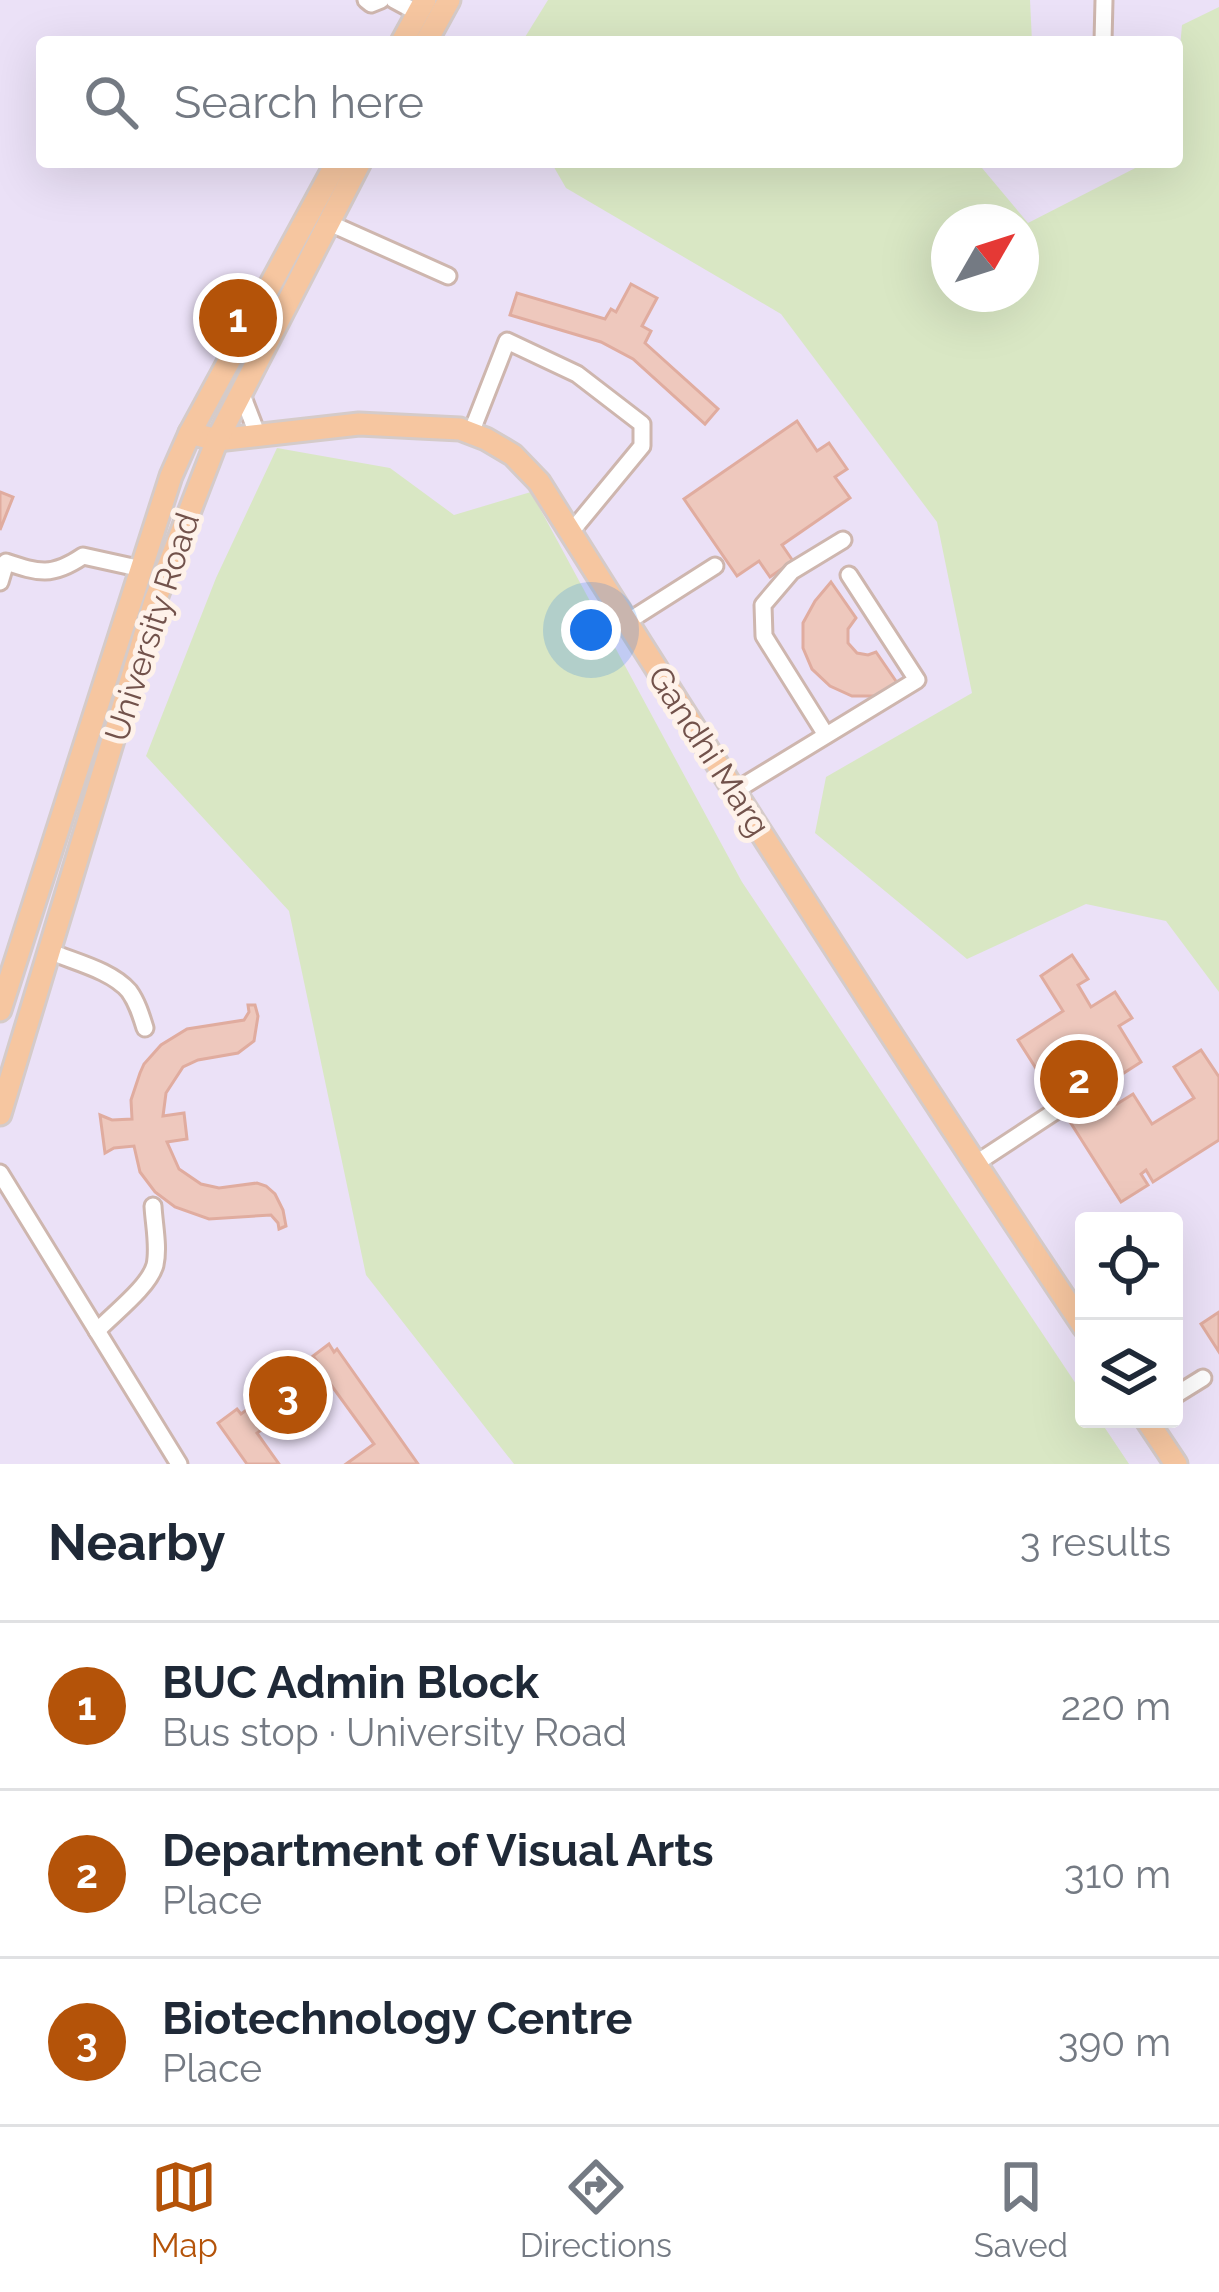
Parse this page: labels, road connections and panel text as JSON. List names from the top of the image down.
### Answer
{
  "streets": {
    "main road": ["University Road", "Gandhi Marg"]
  },
  "crossings": [
    ["University Road", "Gandhi Marg"]
  ],
  "north": "top right",
  "page": {
    "search": "Search here",
    "pins": ["1", "2", "3"],
    "heading": ["Nearby", "3 results"],
    "list": [
      {
        "mark": "1",
        "name": "BUC Admin Block",
        "note": "Bus stop · University Road",
        "value": "220 m"
      },
      {
        "mark": "2",
        "name": "Department of Visual Arts",
        "note": "Place",
        "value": "310 m"
      },
      {
        "mark": "3",
        "name": "Biotechnology Centre",
        "note": "Place",
        "value": "390 m"
      }
    ],
    "nav": ["Map", "Directions", "Saved"]
  }
}
